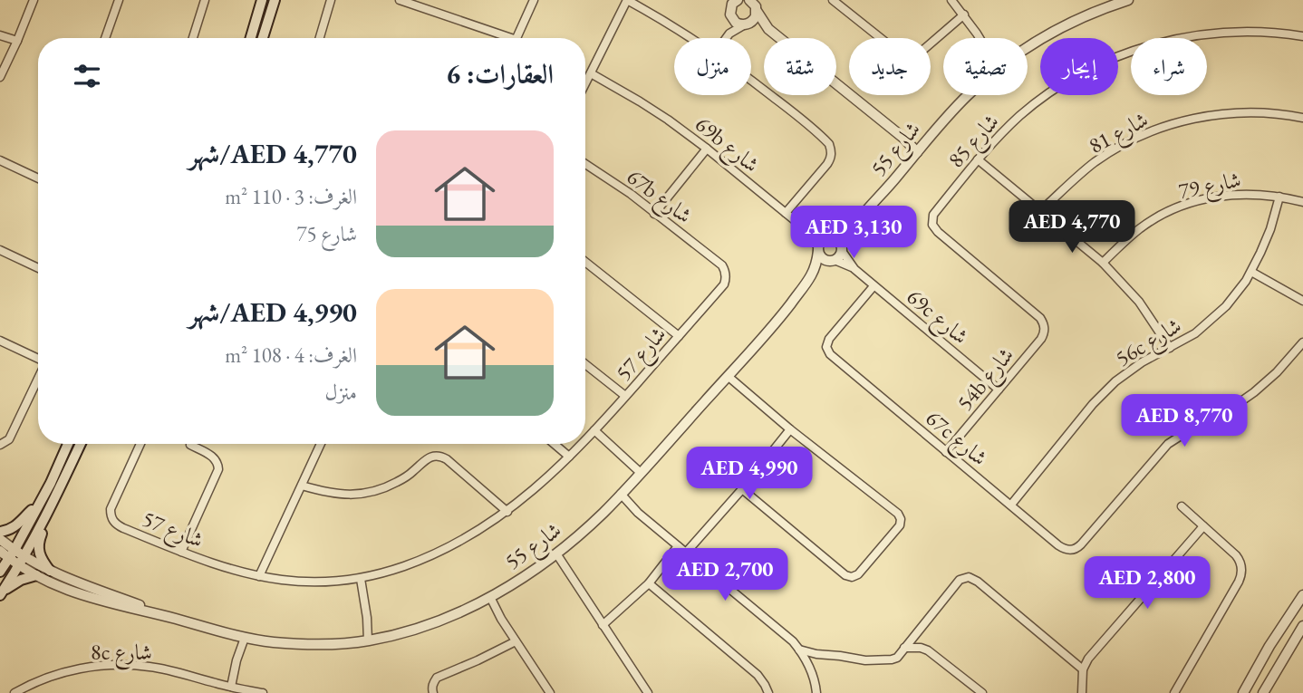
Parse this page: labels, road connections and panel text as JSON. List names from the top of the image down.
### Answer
{
  "streets": {
    "street": [
      "شارع 81",
      "شارع 85",
      "69b شارع",
      "شارع 55",
      "شارع 79",
      "67b شارع",
      "69c شارع",
      "56c شارع",
      "شارع 57",
      "54b شارع",
      "67c شارع",
      "8c شارع"
    ]
  },
  "crossings": [
    ["شارع 85", "54b شارع"],
    ["69b شارع", "شارع 55"],
    ["69b شارع", "69c شارع"],
    ["شارع 55", "69c شارع"],
    ["شارع 79", "56c شارع"],
    ["67b شارع", "شارع 57"],
    ["69c شارع", "54b شارع"],
    ["69c شارع", "67c شارع"],
    ["56c شارع", "67c شارع"],
    ["54b شارع", "67c شارع"]
  ],
  "page": {
    "chip": [
      "شراء",
      "إيجار",
      "تصفية",
      "جديد",
      "شقة",
      "منزل"
    ],
    "heading": "العقارات: 6",
    "list": [
      {
        "name": "AED 4,770/شهر",
        "note": "الغرف: 3 · 110 m² · شارع 75"
      },
      {
        "name": "AED 4,990/شهر",
        "note": "الغرف: 4 · 108 m² · منزل"
      }
    ],
    "price": [
      "AED 4,770",
      "AED 3,130",
      "AED 8,770",
      "AED 4,990",
      "AED 2,700",
      "AED 2,800"
    ]
  }
}
